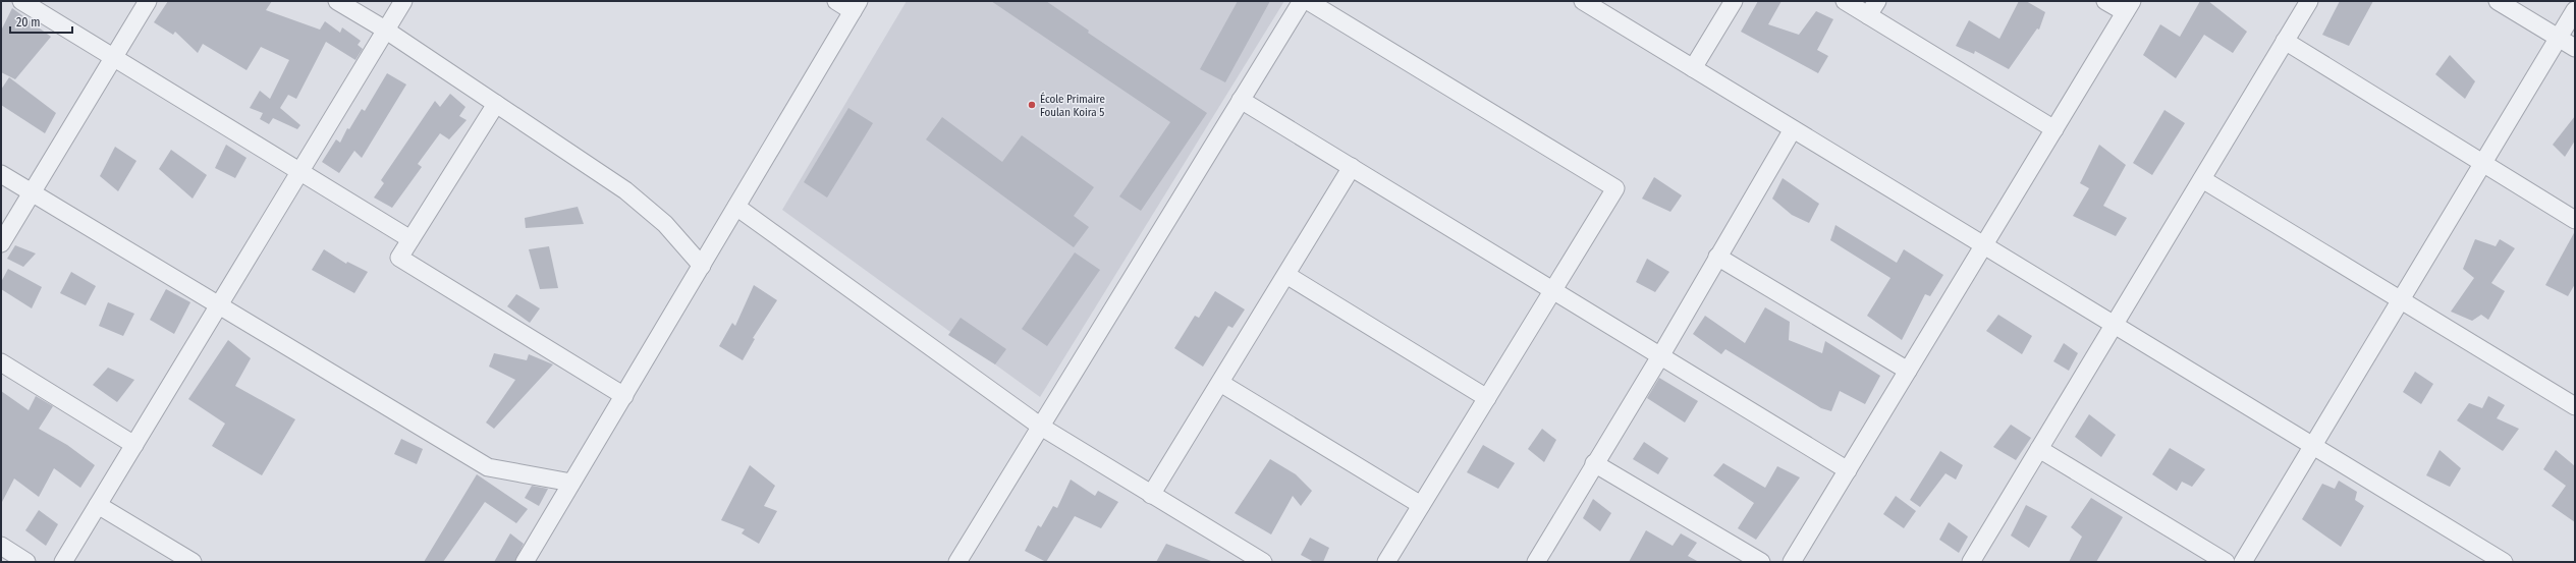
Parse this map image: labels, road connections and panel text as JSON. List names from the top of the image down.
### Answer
{
  "places": ["École Primaire Foulan Koira 5"],
  "scale_bar": "20 m"
}
